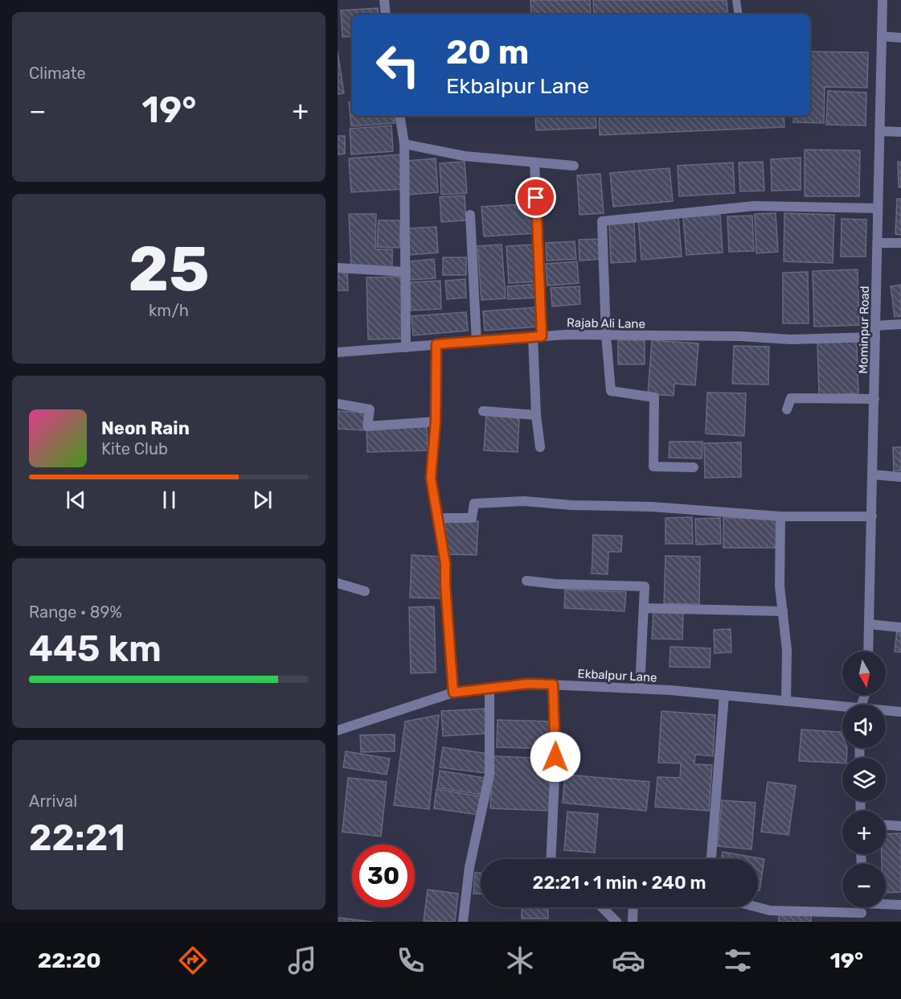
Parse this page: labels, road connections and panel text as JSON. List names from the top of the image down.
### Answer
{
  "streets": {
    "street": ["Rajab Ali Lane", "Mominpur Road", "Ekbalpur Lane"]
  },
  "crossings": [
    ["Rajab Ali Lane", "Mominpur Road"]
  ],
  "north": "bottom",
  "page": {
    "tile": [
      "Climate",
      ["25", "km/h"],
      ["Range · 89%", "445 km"],
      ["Arrival", "22:21"]
    ],
    "turn": ["20 m", "Ekbalpur Lane"],
    "heat": ["−", "19°", "+"],
    "song": ["Neon Rain", "Kite Club"],
    "map_buttons": ["+", "−"],
    "limit": "30",
    "trip": "22:21 · 1 min · 240 m",
    "tabs": ["22:20", "19°"]
  }
}
